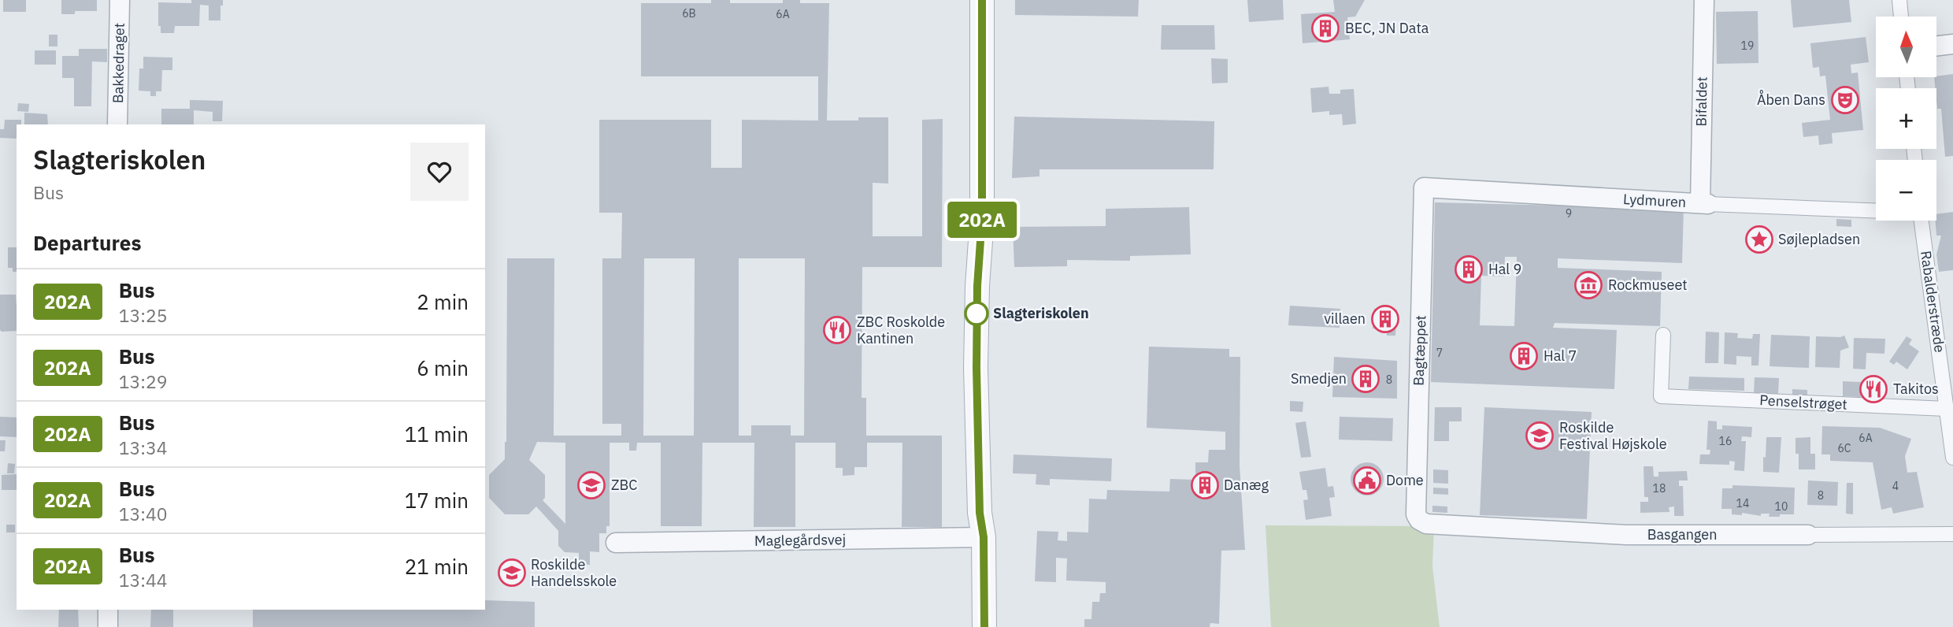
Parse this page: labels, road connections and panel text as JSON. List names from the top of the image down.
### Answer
{
  "streets": {
    "street": [
      "Bakkedraget",
      "Bifaldet",
      "Lydmuren",
      "Rabalderstræde",
      "Bagtæppet",
      "Penselstrøget",
      "Basgangen",
      "Maglegårdsvej"
    ]
  },
  "crossings": [
    ["Bifaldet", "Lydmuren"],
    ["Lydmuren", "Bagtæppet"],
    ["Rabalderstræde", "Penselstrøget"],
    ["Bagtæppet", "Basgangen"]
  ],
  "places": {
    "building": [
      "BEC, JN Data",
      "Hal 9",
      "villaen",
      "Hal 7",
      "Smedjen",
      "Danæg"
    ],
    "theatre": ["Åben Dans"],
    "place": ["Søjlepladsen"],
    "museum": ["Rockmuseet"],
    "other": ["Slagteriskolen"],
    "restaurant": ["ZBC Roskolde Kantinen", "Takitos"],
    "school or university": ["Roskilde Festival Højskole", "ZBC", "Roskilde Handelsskole"],
    "public building": ["Dome"]
  },
  "lines": ["bus line 202A"],
  "house_numbers": [
    "6B",
    "6A",
    "19",
    "9",
    "7",
    "8",
    "6A",
    "16",
    "6C",
    "4",
    "18",
    "8",
    "14",
    "10"
  ],
  "north": "top",
  "page": {
    "on_map": "202A",
    "map_buttons": ["+", "−"],
    "heading": [
      ["Slagteriskolen", "Bus"],
      "Departures"
    ],
    "list": [
      {
        "mark": "202A",
        "name": "Bus",
        "note": "13:25",
        "value": "2 min"
      },
      {
        "mark": "202A",
        "name": "Bus",
        "note": "13:29",
        "value": "6 min"
      },
      {
        "mark": "202A",
        "name": "Bus",
        "note": "13:34",
        "value": "11 min"
      },
      {
        "mark": "202A",
        "name": "Bus",
        "note": "13:40",
        "value": "17 min"
      },
      {
        "mark": "202A",
        "name": "Bus",
        "note": "13:44",
        "value": "21 min"
      }
    ]
  }
}
